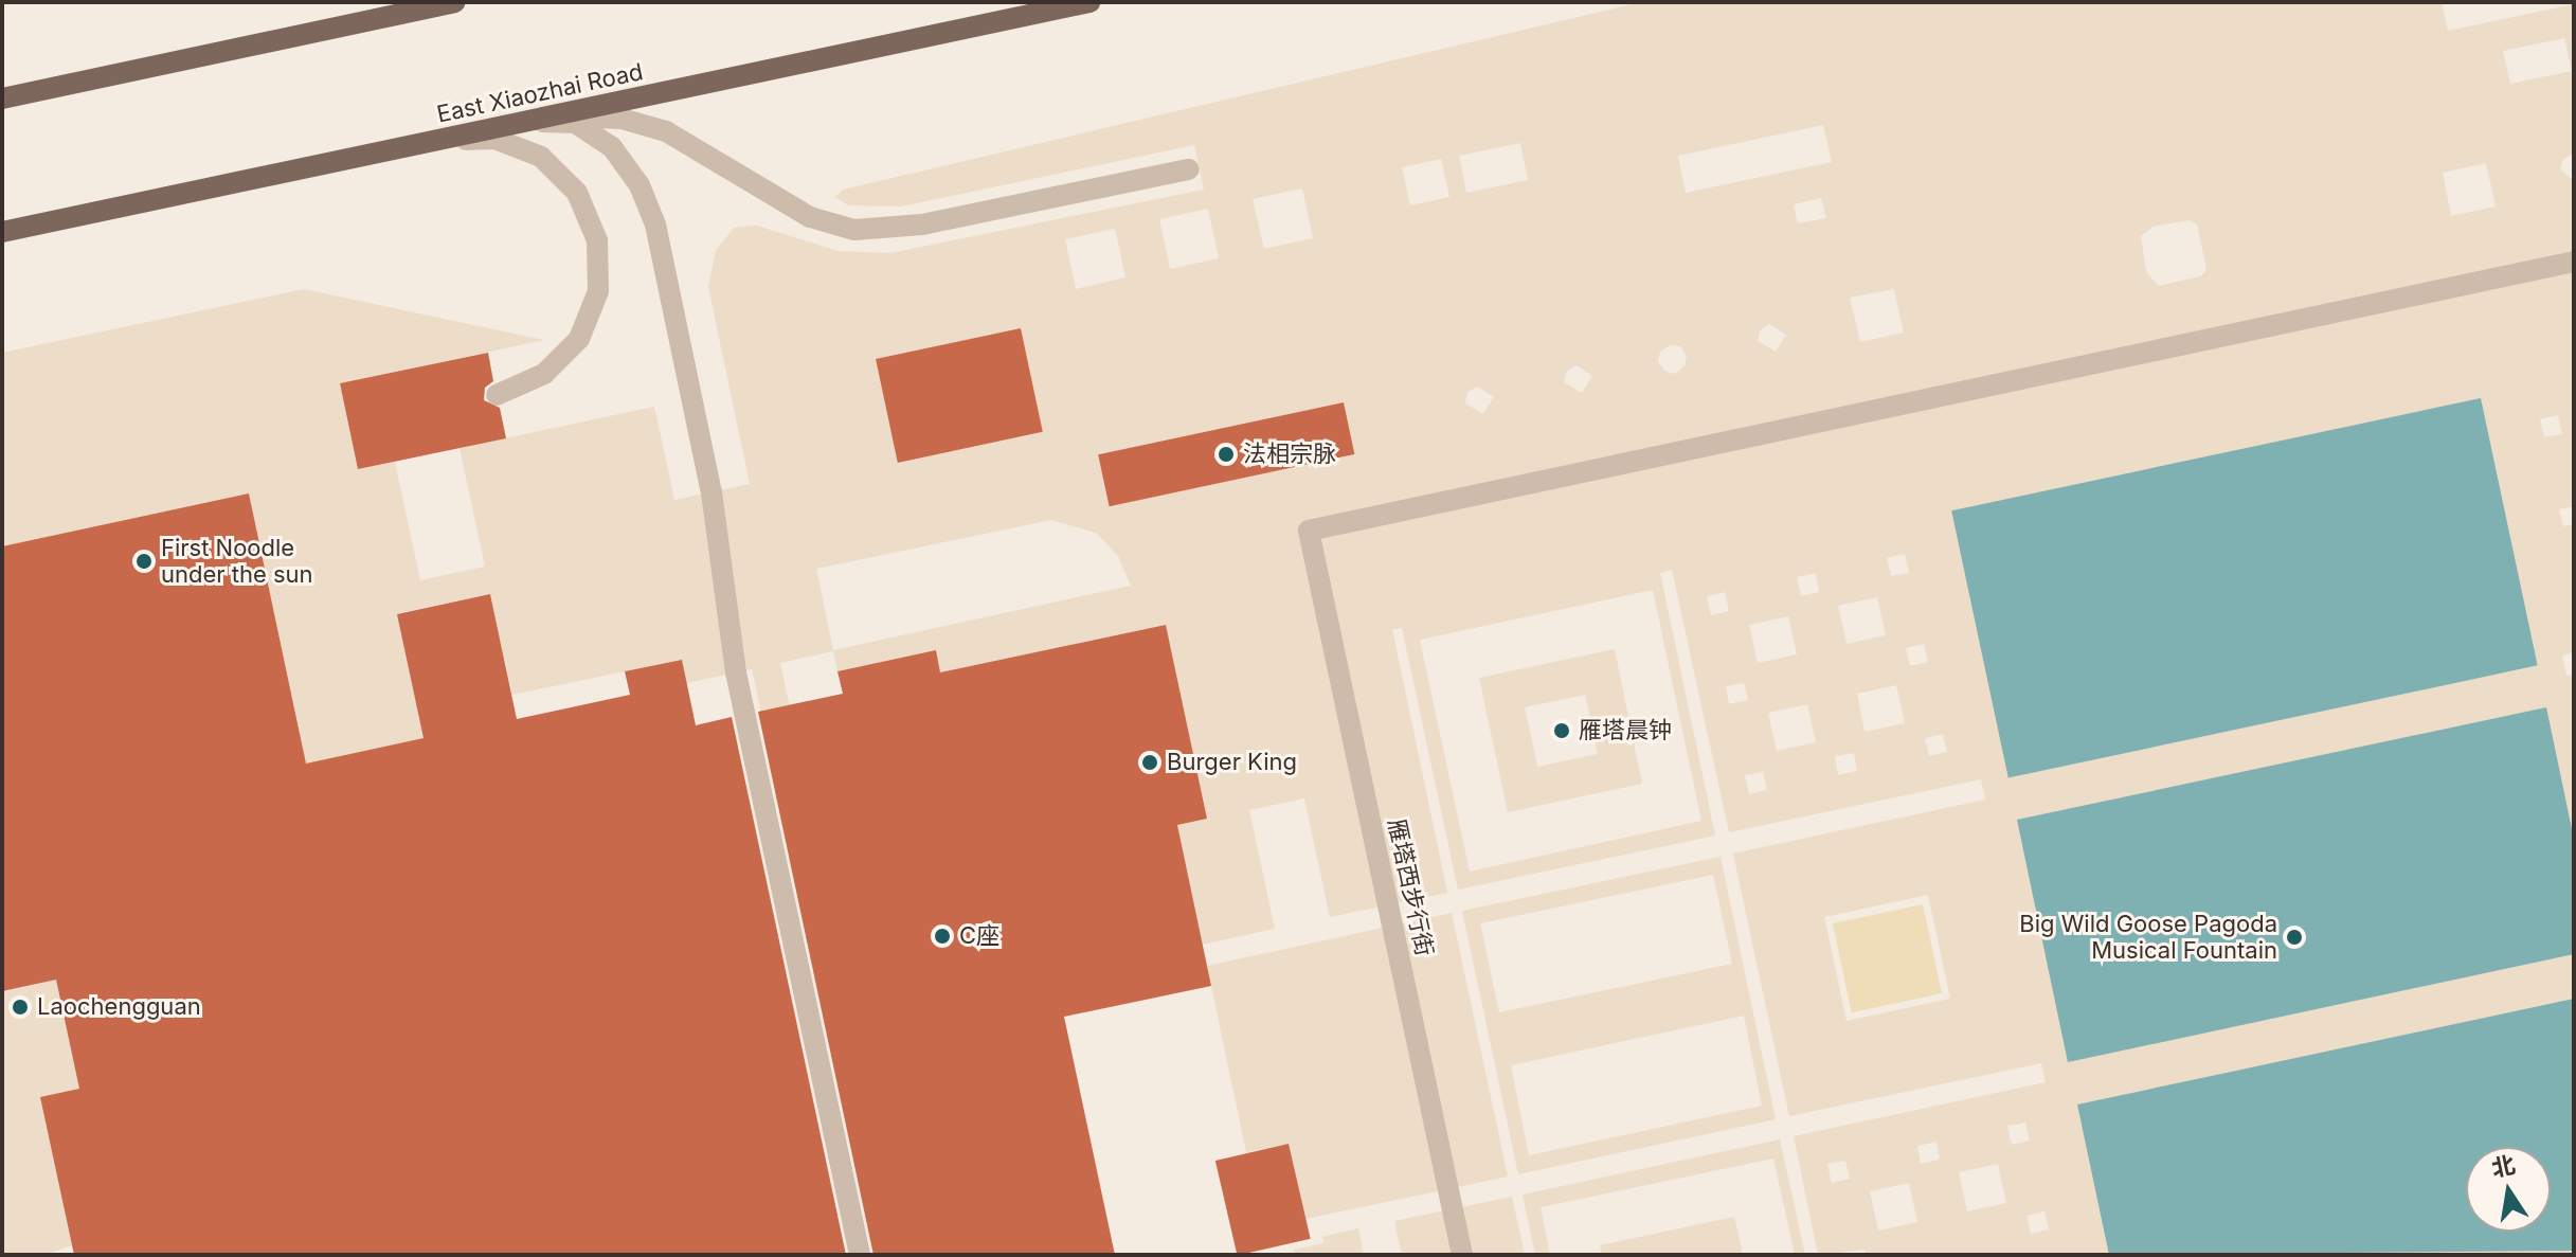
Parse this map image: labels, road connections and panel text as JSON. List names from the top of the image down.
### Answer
{
  "streets": {
    "main road": ["East Xiaozhai Road"],
    "street": ["雁塔西步行街"]
  },
  "places": [
    "法相宗脉",
    "First Noodle under the sun",
    "雁塔晨钟",
    "Burger King",
    "C座",
    "Big Wild Goose Pagoda Musical Fountain",
    "Laochengguan"
  ],
  "north": "top"
}
